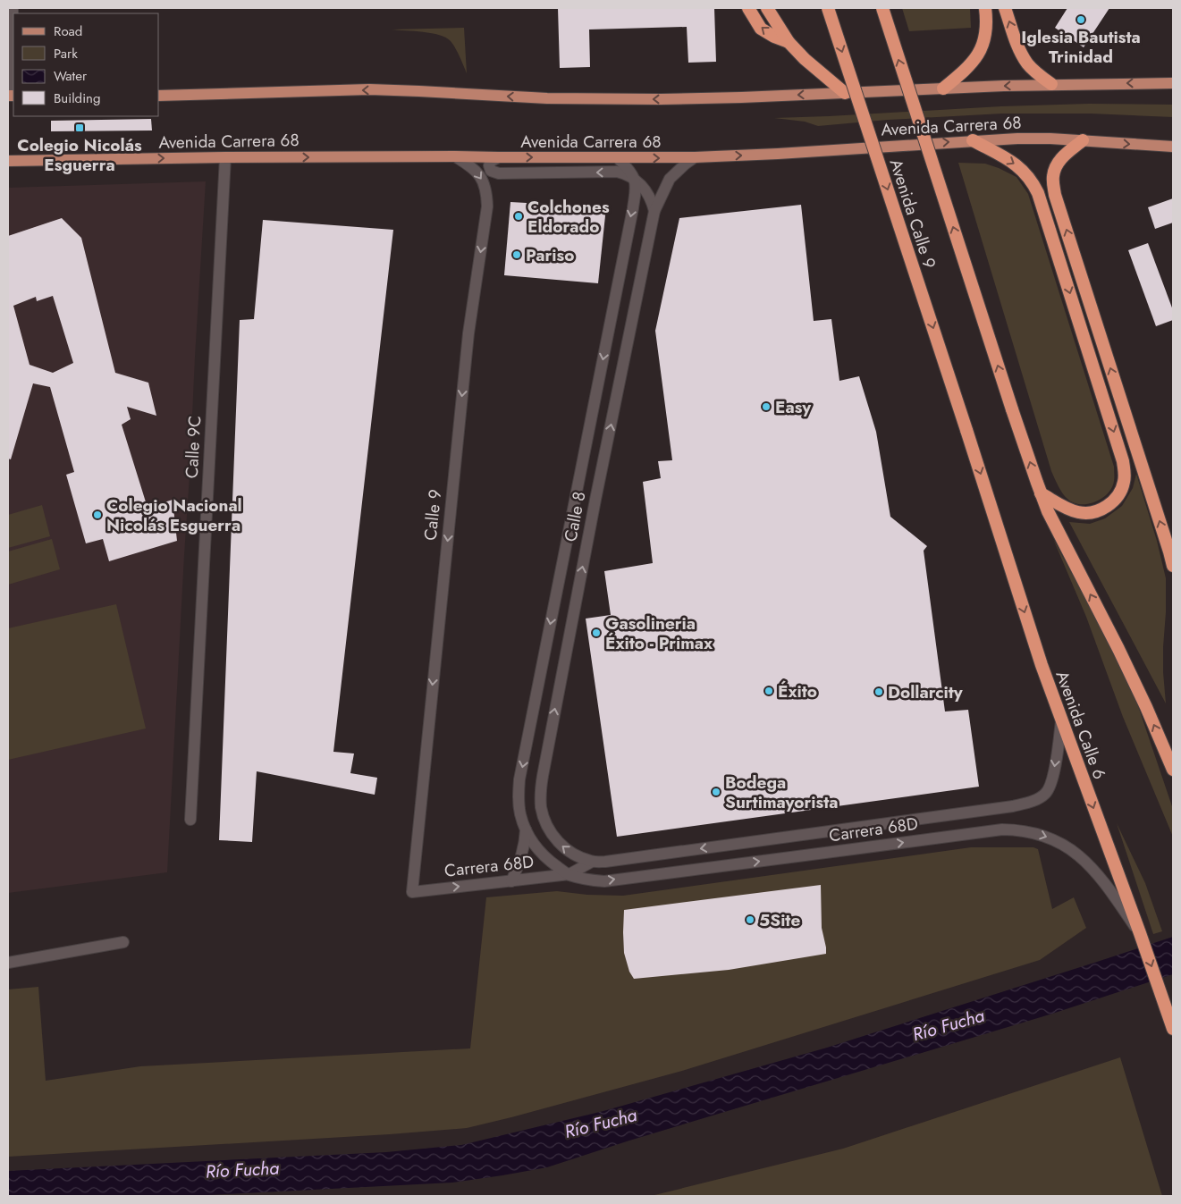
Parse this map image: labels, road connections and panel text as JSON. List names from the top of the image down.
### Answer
{
  "streets": {
    "highway": ["Avenida Calle 9", "Avenida Calle 6"],
    "main road": ["Avenida Carrera 68"],
    "street": [
      "Calle 9C",
      "Calle 9",
      "Calle 8",
      "Carrera 68D"
    ]
  },
  "crossings": [
    ["Avenida Carrera 68", "Calle 9C"],
    ["Avenida Carrera 68", "Calle 9"],
    ["Avenida Carrera 68", "Calle 8"],
    ["Avenida Calle 9", "Avenida Calle 6"],
    ["Calle 9", "Carrera 68D"],
    ["Calle 8", "Carrera 68D"],
    ["Avenida Calle 6", "Carrera 68D"]
  ],
  "one_way": ["Calle 9"],
  "water": ["Río Fucha"],
  "places": {
    "other": [
      "Iglesia Bautista Trinidad",
      "Colchones Eldorado",
      "Pariso",
      "Easy",
      "Colegio Nacional Nicolás Esguerra",
      "Gasolineria Éxito - Primax",
      "Éxito",
      "Dollarcity",
      "Bodega Surtimayorista",
      "5Site"
    ],
    "transit": ["Colegio Nicolás Esguerra"]
  },
  "legend": [
    "Road",
    "Park",
    "Water",
    "Building"
  ]
}
